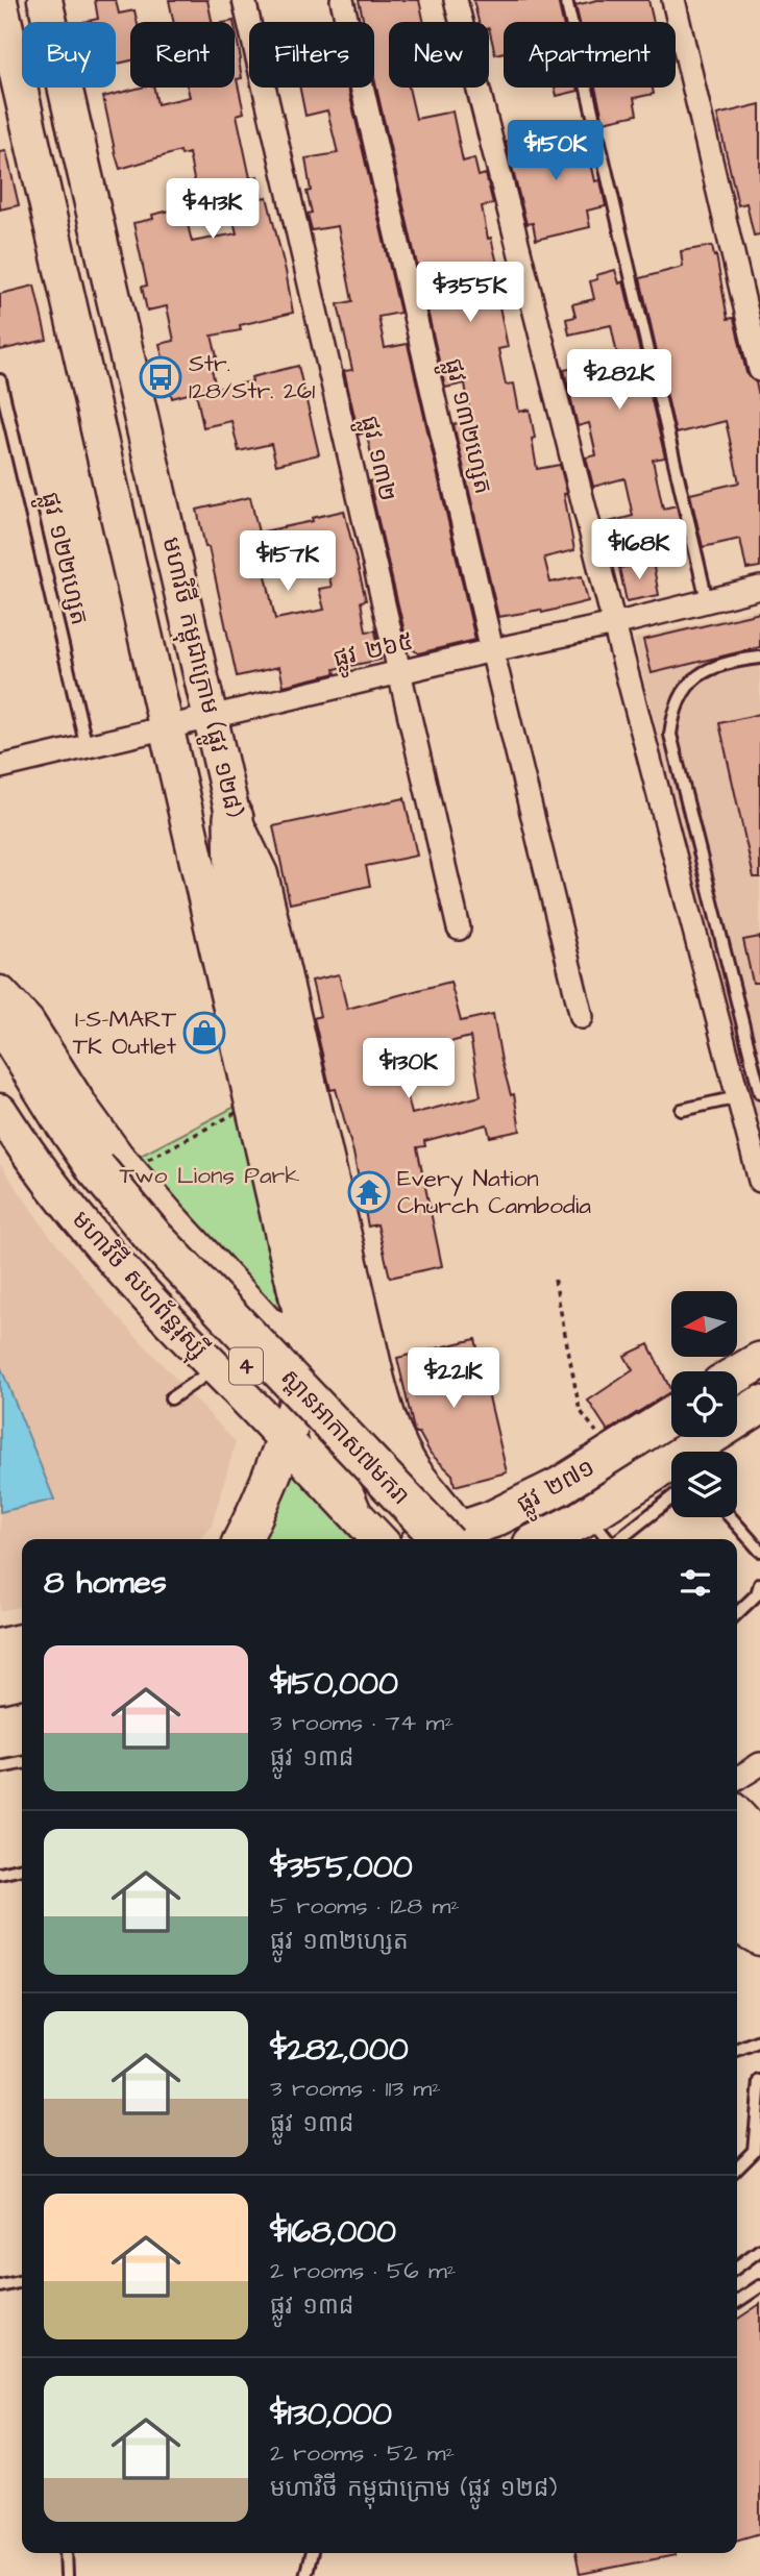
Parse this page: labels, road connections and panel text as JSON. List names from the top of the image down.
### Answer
{
  "streets": {
    "highway": ["មហាវិថី សហព័ន្ធរុស្ស៊ី", "4", "ស្ពានអាកាស៧មករា"],
    "main road": ["មហាវិថី កម្ពុជាក្រោម (ផ្លូវ ១២៨)", "ផ្លូវ ២៧១"],
    "street": ["ផ្លូវ ១៣២ហ្សេត", "ផ្លូវ ១៣២", "ផ្លូវ ២៦៥"],
    "lane": ["ផ្លូវ ១២២ហ្សេត"]
  },
  "crossings": [
    ["ផ្លូវ ១៣២ហ្សេត", "ផ្លូវ ២៦៥"],
    ["ផ្លូវ ១៣២", "ផ្លូវ ២៦៥"],
    ["ផ្លូវ ១២២ហ្សេត", "ផ្លូវ ២៦៥"],
    ["ផ្លូវ ២៦៥", "មហាវិថី កម្ពុជាក្រោម (ផ្លូវ ១២៨)"],
    ["មហាវិថី កម្ពុជាក្រោម (ផ្លូវ ១២៨)", "មហាវិថី សហព័ន្ធរុស្ស៊ី"],
    ["មហាវិថី សហព័ន្ធរុស្ស៊ី", "4"],
    ["មហាវិថី សហព័ន្ធរុស្ស៊ី", "ស្ពានអាកាស៧មករា"],
    ["4", "ស្ពានអាកាស៧មករា"]
  ],
  "parks": ["Two Lions Park"],
  "places": {
    "bus stop": ["Str. 128/Str. 261"],
    "shop": ["I-S-MART TK Outlet"],
    "temple": ["Every Nation Church Cambodia"]
  },
  "north": "left",
  "page": {
    "chip": [
      "Buy",
      "Rent",
      "Filters",
      "New",
      "Apartment"
    ],
    "price": [
      "$150K",
      "$413K",
      "$355K",
      "$282K",
      "$168K",
      "$157K",
      "$130K",
      "$221K"
    ],
    "heading": "8 homes",
    "list": [
      {
        "name": "$150,000",
        "note": "3 rooms · 74 m² · ផ្លូវ ១៣៨"
      },
      {
        "name": "$355,000",
        "note": "5 rooms · 128 m² · ផ្លូវ ១៣២ហ្សេត"
      },
      {
        "name": "$282,000",
        "note": "3 rooms · 113 m² · ផ្លូវ ១៣៨"
      },
      {
        "name": "$168,000",
        "note": "2 rooms · 56 m² · ផ្លូវ ១៣៨"
      },
      {
        "name": "$130,000",
        "note": "2 rooms · 52 m² · មហាវិថី កម្ពុជាក្រោម (ផ្លូវ ១២៨)"
      }
    ]
  }
}
